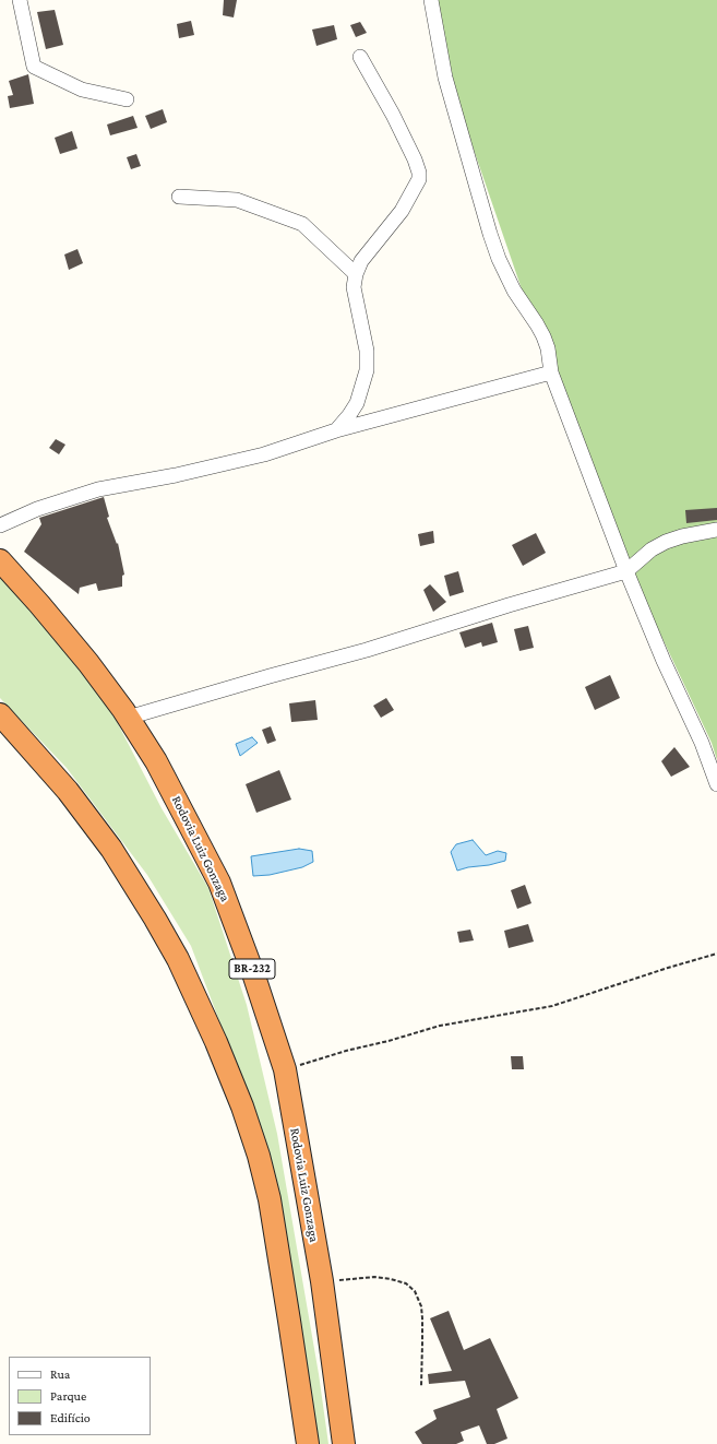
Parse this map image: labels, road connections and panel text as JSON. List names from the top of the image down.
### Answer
{
  "streets": {
    "highway": ["Rodovia Luiz Gonzaga", "BR-232"]
  },
  "legend": ["Rua", "Parque", "Edifício"]
}
